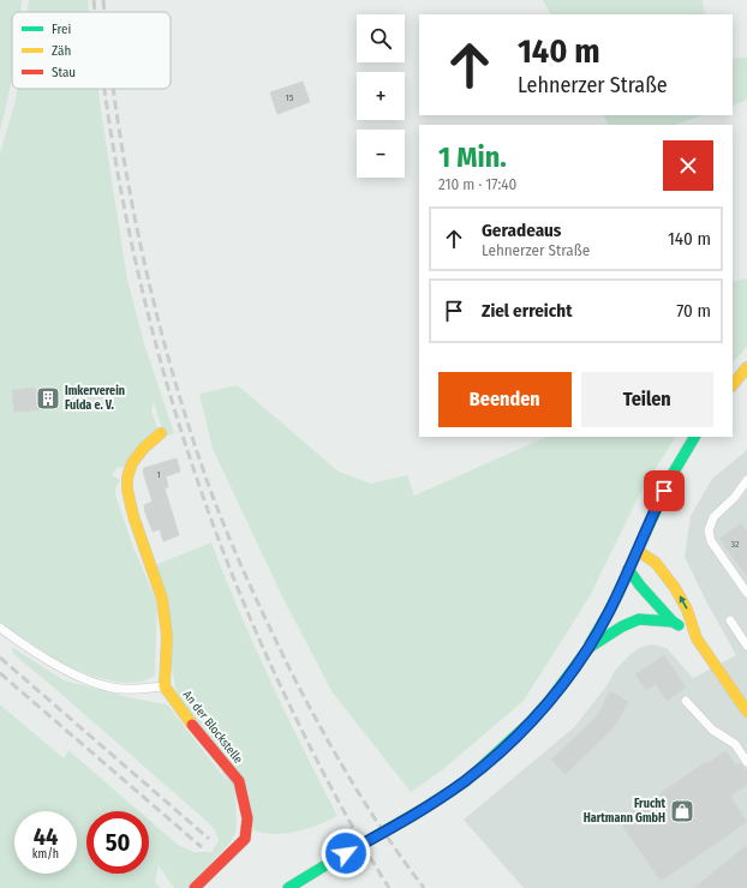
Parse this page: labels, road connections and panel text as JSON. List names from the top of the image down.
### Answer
{
  "streets": {
    "street": ["An der Blockstelle"]
  },
  "places": {
    "building": ["Imkerverein Fulda e. V."],
    "shop": ["Frucht Hartmann GmbH"]
  },
  "house_numbers": ["15", "1", "32"],
  "legend": ["Frei", "Zäh", "Stau"],
  "page": {
    "map_buttons": ["+", "−"],
    "turn": ["140 m", "Lehnerzer Straße"],
    "heading": ["1 Min.", "210 m · 17:40"],
    "list": [
      {
        "name": "Geradeaus",
        "note": "Lehnerzer Straße",
        "value": "140 m"
      },
      {
        "name": "Ziel erreicht",
        "value": "70 m"
      }
    ],
    "buttons": ["Beenden", "Teilen"],
    "speed": "44 km/h",
    "limit": "50"
  }
}
